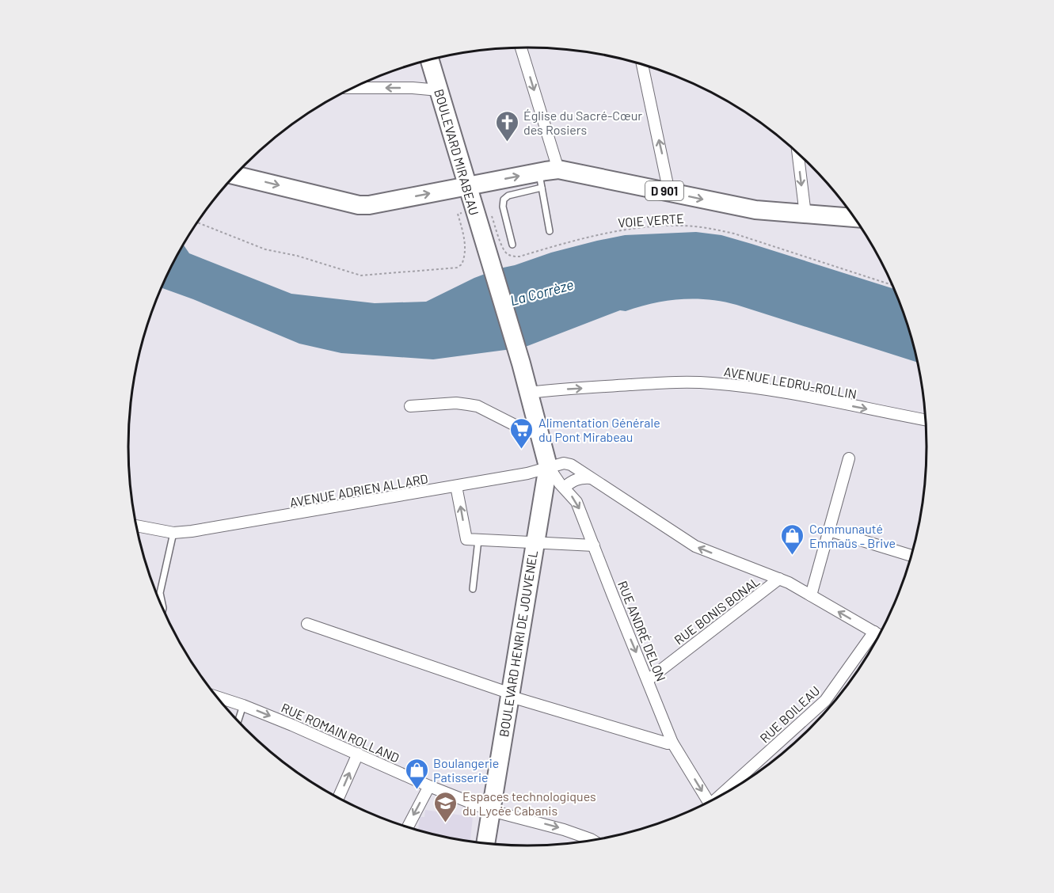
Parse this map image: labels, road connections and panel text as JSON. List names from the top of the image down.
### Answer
{
  "streets": {
    "main road": ["BOULEVARD MIRABEAU", "D 901", "BOULEVARD HENRI DE JOUVENEL"],
    "street": [
      "AVENUE LEDRU-ROLLIN",
      "AVENUE ADRIEN ALLARD",
      "RUE BONIS BONAL",
      "RUE ANDRÉ DELON",
      "RUE BOILEAU",
      "RUE ROMAIN ROLLAND"
    ],
    "path": ["VOIE VERTE"]
  },
  "crossings": [
    ["BOULEVARD MIRABEAU", "D 901"],
    ["BOULEVARD MIRABEAU", "AVENUE LEDRU-ROLLIN"],
    ["AVENUE ADRIEN ALLARD", "RUE BONIS BONAL"],
    ["AVENUE ADRIEN ALLARD", "RUE ANDRÉ DELON"],
    ["AVENUE ADRIEN ALLARD", "BOULEVARD HENRI DE JOUVENEL"],
    ["AVENUE ADRIEN ALLARD", "RUE BOILEAU"],
    ["RUE BONIS BONAL", "RUE ANDRÉ DELON"],
    ["RUE ANDRÉ DELON", "BOULEVARD HENRI DE JOUVENEL"],
    ["BOULEVARD HENRI DE JOUVENEL", "RUE ROMAIN ROLLAND"]
  ],
  "one_way": [
    "AVENUE LEDRU-ROLLIN",
    "AVENUE ADRIEN ALLARD",
    "RUE ANDRÉ DELON",
    "RUE ROMAIN ROLLAND"
  ],
  "water": ["La Corrèze"],
  "places": {
    "church": ["Église du Sacré-Cœur des Rosiers"],
    "supermarket": ["Alimentation Générale du Pont Mirabeau"],
    "shop": ["Communauté Emmaüs - Brive", "Boulangerie Patisserie"],
    "school or university": ["Espaces technologiques du Lycée Cabanis"]
  }
}
